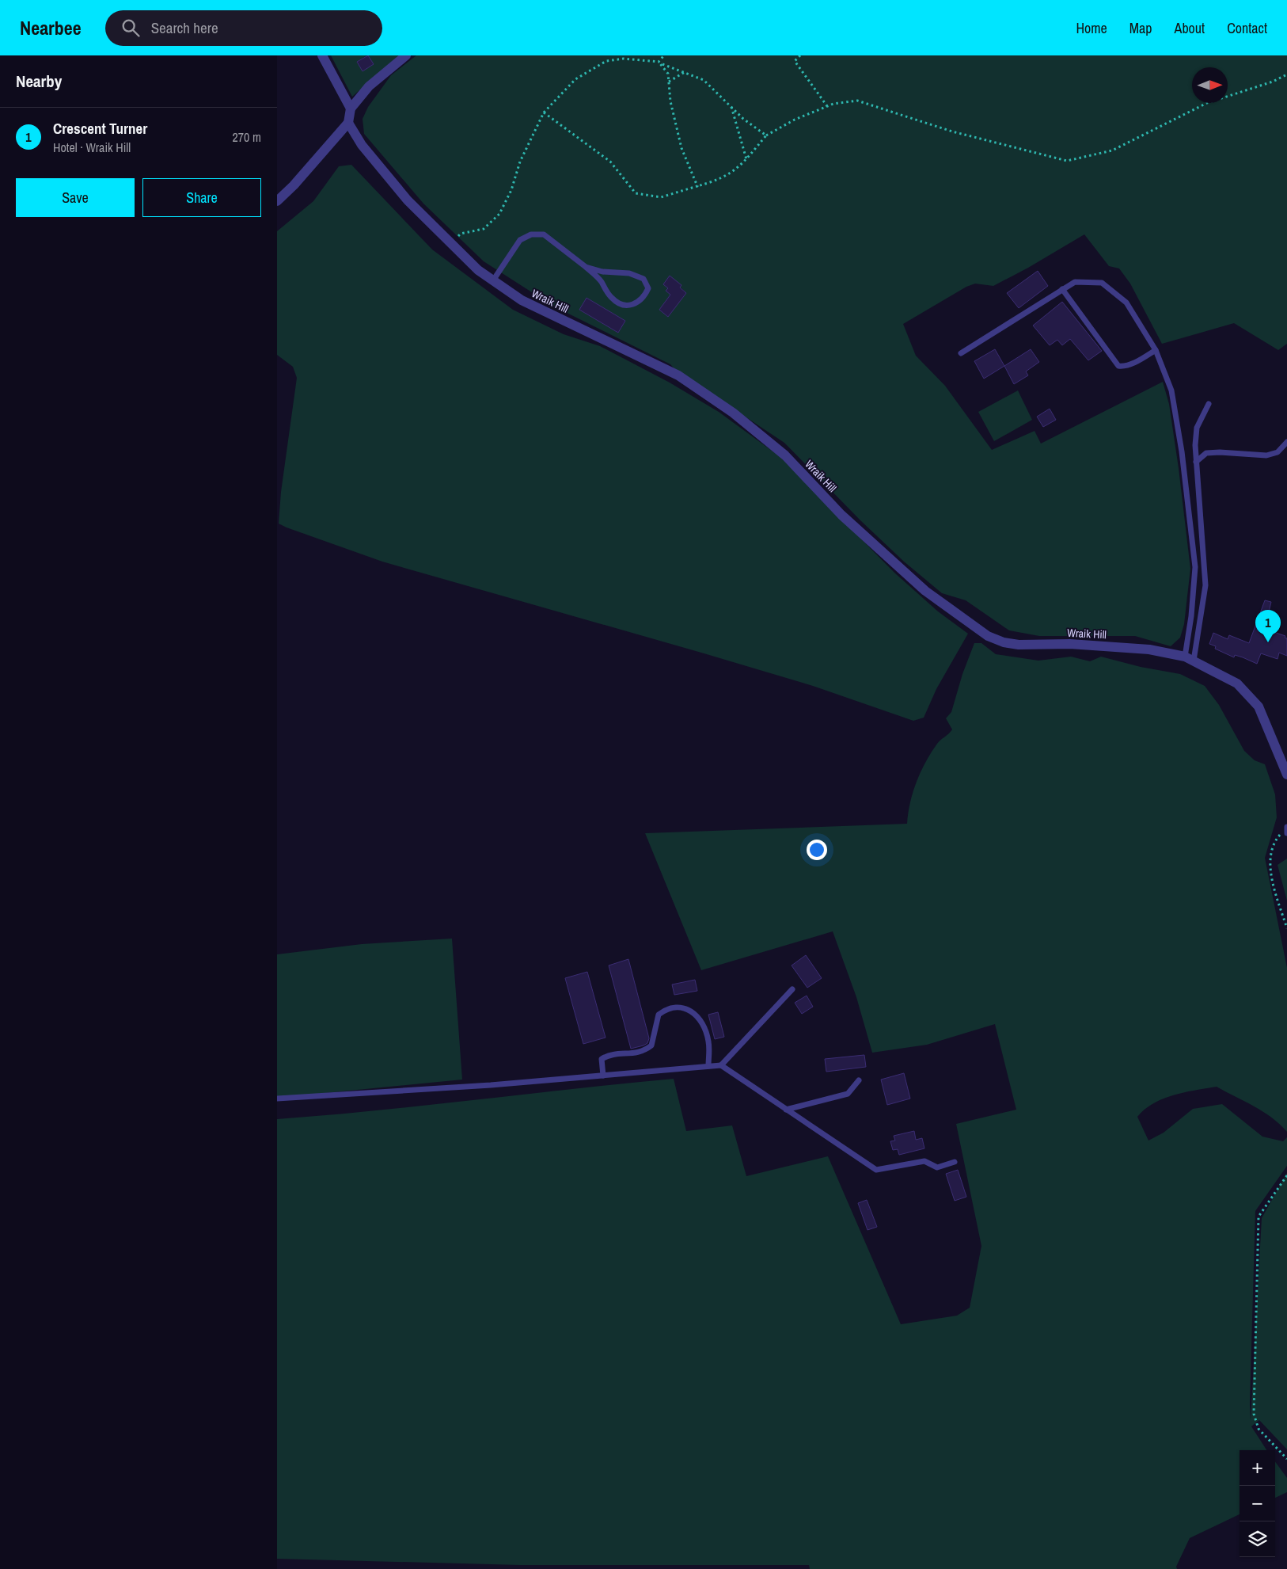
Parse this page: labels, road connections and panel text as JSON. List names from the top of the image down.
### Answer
{
  "streets": {
    "street": ["Wraik Hill"]
  },
  "north": "right",
  "page": {
    "header": "Nearbee",
    "search": "Search here",
    "nav": [
      "Home",
      "Map",
      "About",
      "Contact"
    ],
    "heading": "Nearby",
    "list": [
      {
        "mark": "1",
        "name": "Crescent Turner",
        "note": "Hotel · Wraik Hill",
        "value": "270 m"
      }
    ],
    "buttons": ["Save", "Share"],
    "pins": "1",
    "map_buttons": ["+", "−"]
  }
}
